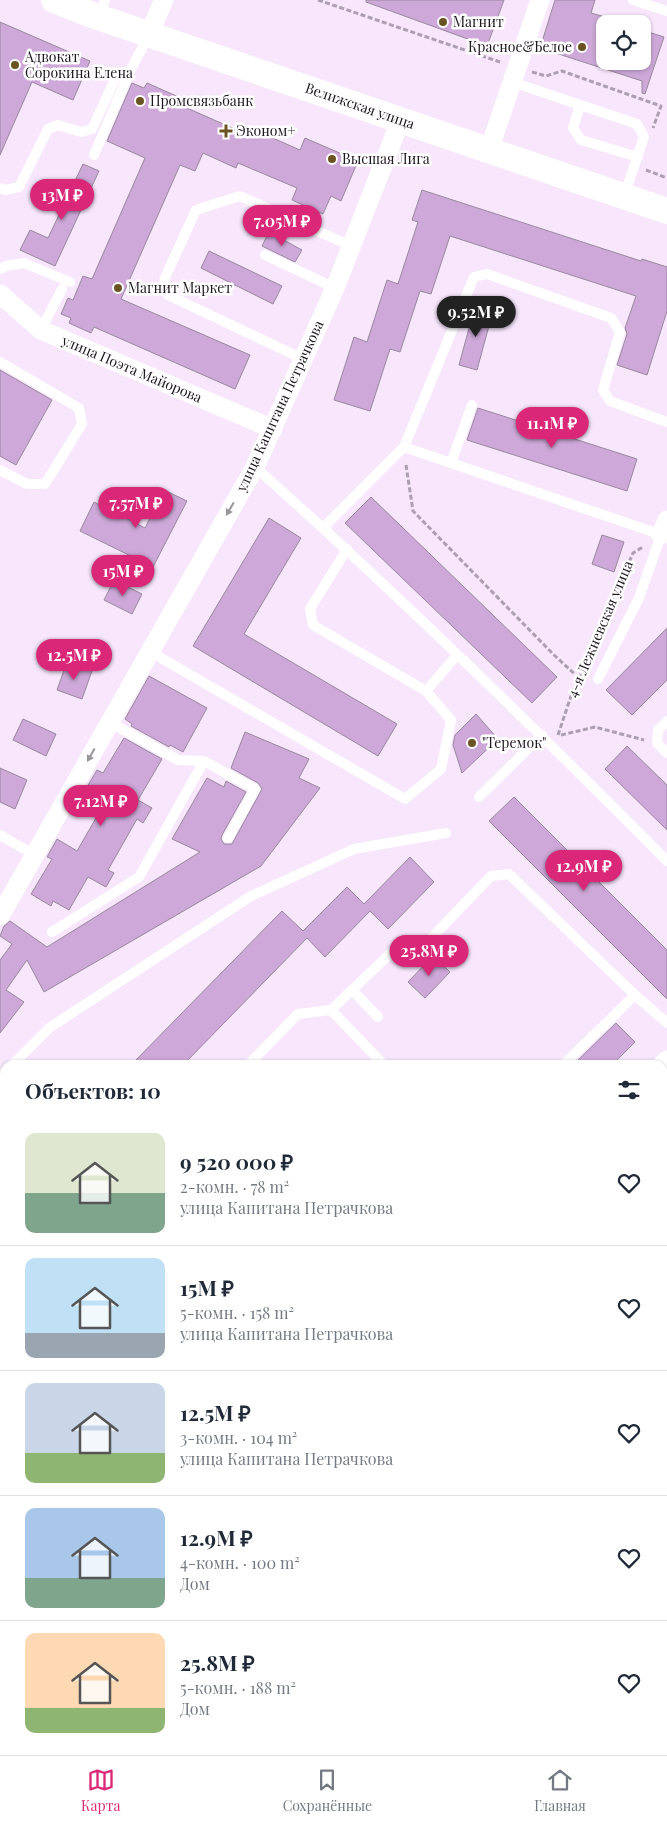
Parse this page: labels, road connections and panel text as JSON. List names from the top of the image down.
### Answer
{
  "streets": {
    "main road": ["Велижская улица"],
    "street": ["улица Поэта Майорова", "улица Капитана Петрачкова"],
    "path": ["4-я Лежневская улица"]
  },
  "crossings": [
    ["Велижская улица", "улица Капитана Петрачкова"],
    ["улица Поэта Майорова", "улица Капитана Петрачкова"]
  ],
  "one_way": ["улица Капитана Петрачкова"],
  "places": {
    "other": [
      "Магнит",
      "Красное&Белое",
      "Адвокат Сорокина Елена",
      "Промсвязьбанк",
      "Высшая Лига",
      "Магнит Маркет",
      "\"Теремок\""
    ],
    "health": ["Эконом+"]
  },
  "page": {
    "price": [
      "13M ₽",
      "7.05M ₽",
      "9.52M ₽",
      "11.1M ₽",
      "7.57M ₽",
      "15M ₽",
      "12.5M ₽",
      "7.12M ₽",
      "12.9M ₽",
      "25.8M ₽"
    ],
    "heading": "Объектов: 10",
    "list": [
      {
        "name": "9 520 000 ₽",
        "note": "2-комн. · 78 m² · улица Капитана Петрачкова"
      },
      {
        "name": "15M ₽",
        "note": "5-комн. · 158 m² · улица Капитана Петрачкова"
      },
      {
        "name": "12.5M ₽",
        "note": "3-комн. · 104 m² · улица Капитана Петрачкова"
      },
      {
        "name": "12.9M ₽",
        "note": "4-комн. · 100 m² · Дом"
      },
      {
        "name": "25.8M ₽",
        "note": "5-комн. · 188 m² · Дом"
      }
    ],
    "tabs": ["Карта", "Сохранённые", "Главная"]
  }
}
